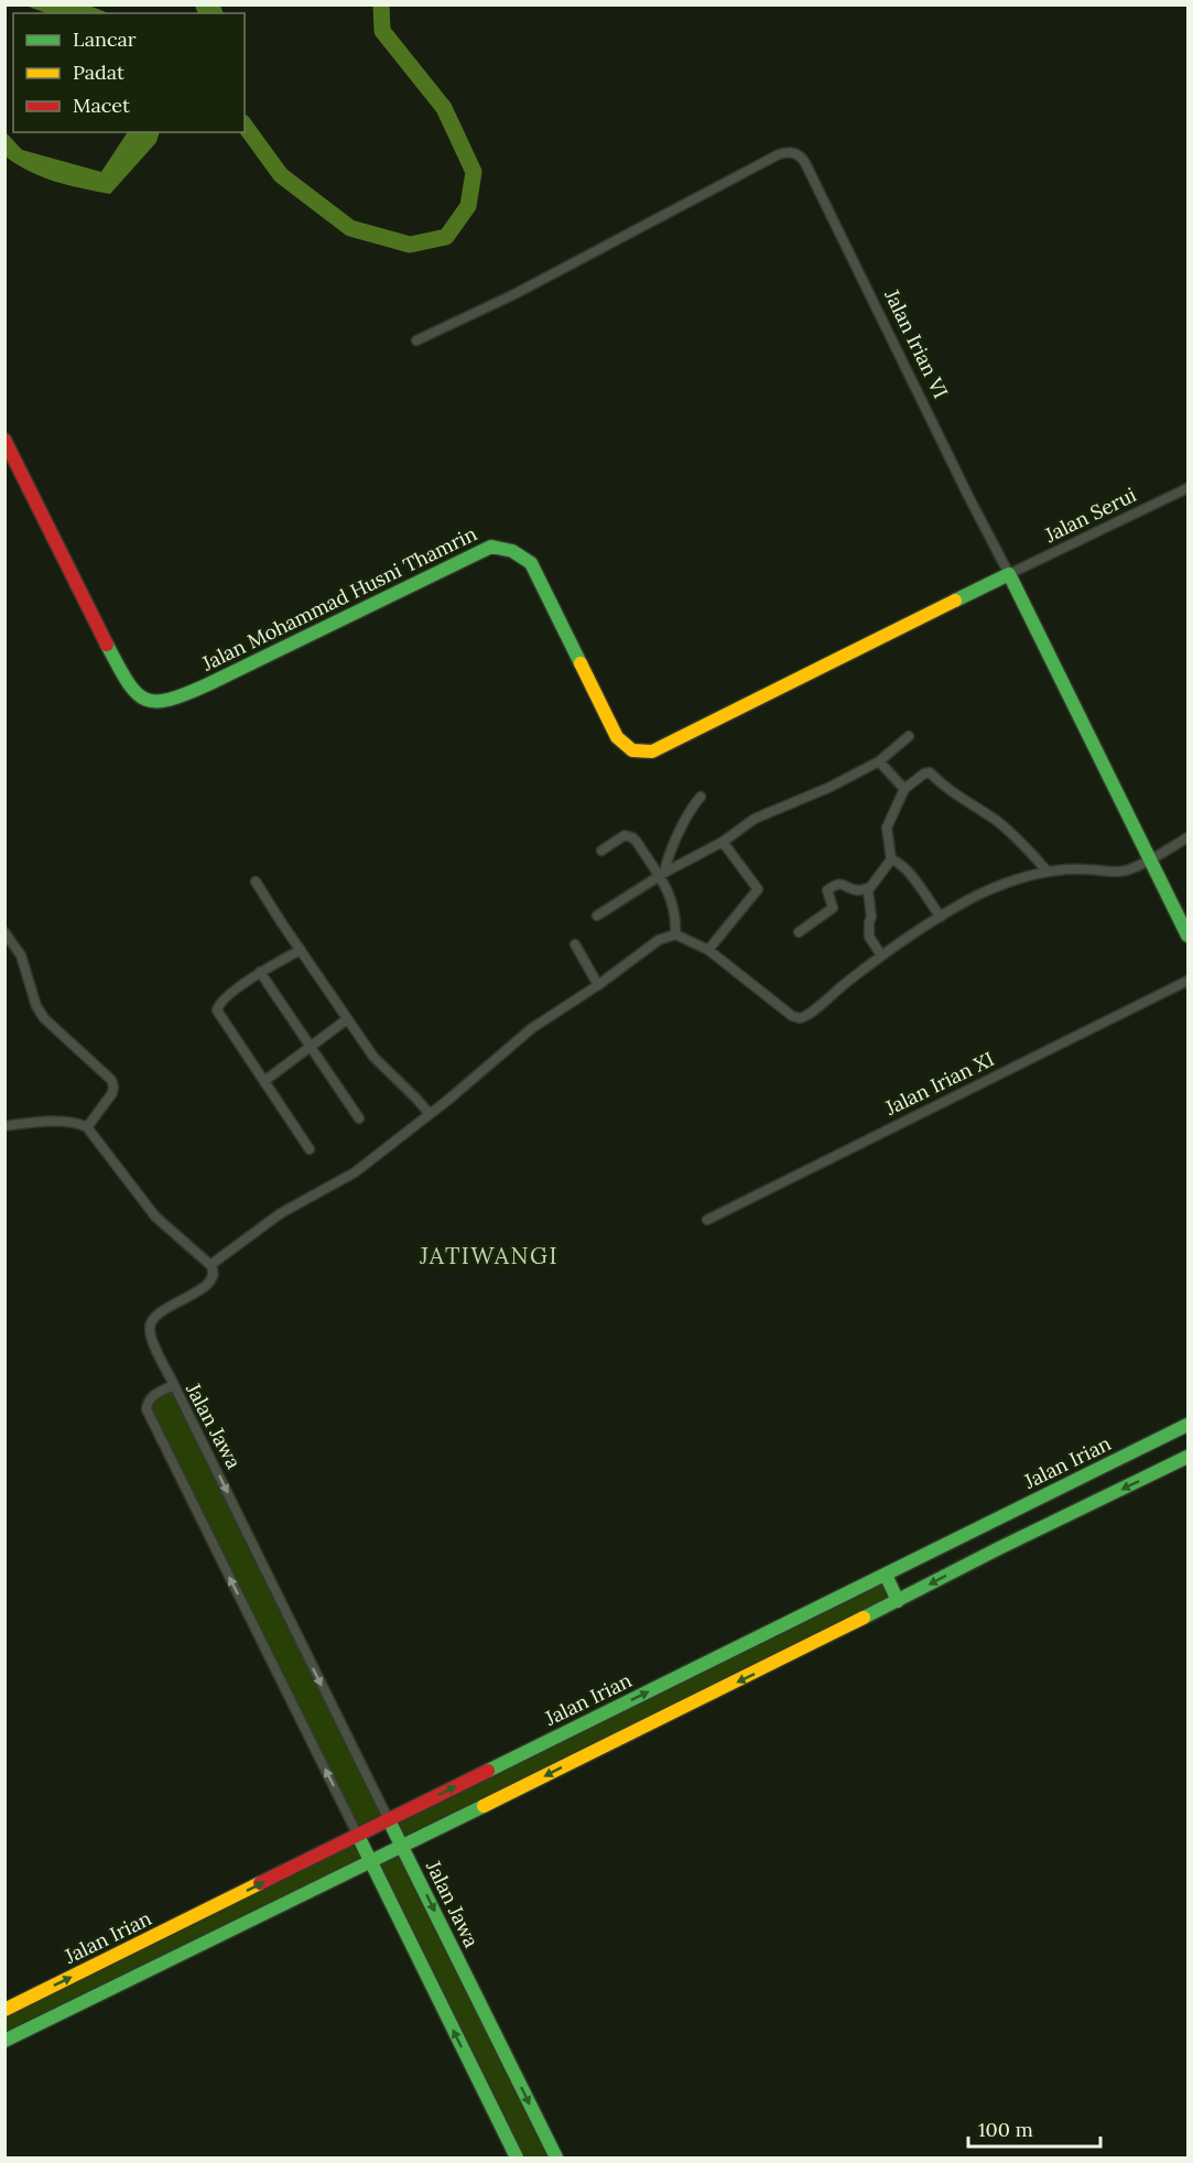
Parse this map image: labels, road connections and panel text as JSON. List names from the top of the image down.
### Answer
{
  "streets": {
    "street": [
      "Jalan Irian VI",
      "Jalan Serui",
      "Jalan Mohammad Husni Thamrin",
      "Jalan Irian XI",
      "Jalan Jawa",
      "Jalan Irian"
    ]
  },
  "crossings": [
    ["Jalan Irian VI", "Jalan Serui"],
    ["Jalan Irian VI", "Jalan Mohammad Husni Thamrin"],
    ["Jalan Serui", "Jalan Mohammad Husni Thamrin"],
    ["Jalan Jawa", "Jalan Irian"]
  ],
  "districts": ["JATIWANGI"],
  "legend": ["Lancar", "Padat", "Macet"],
  "scale_bar": "100 m"
}
